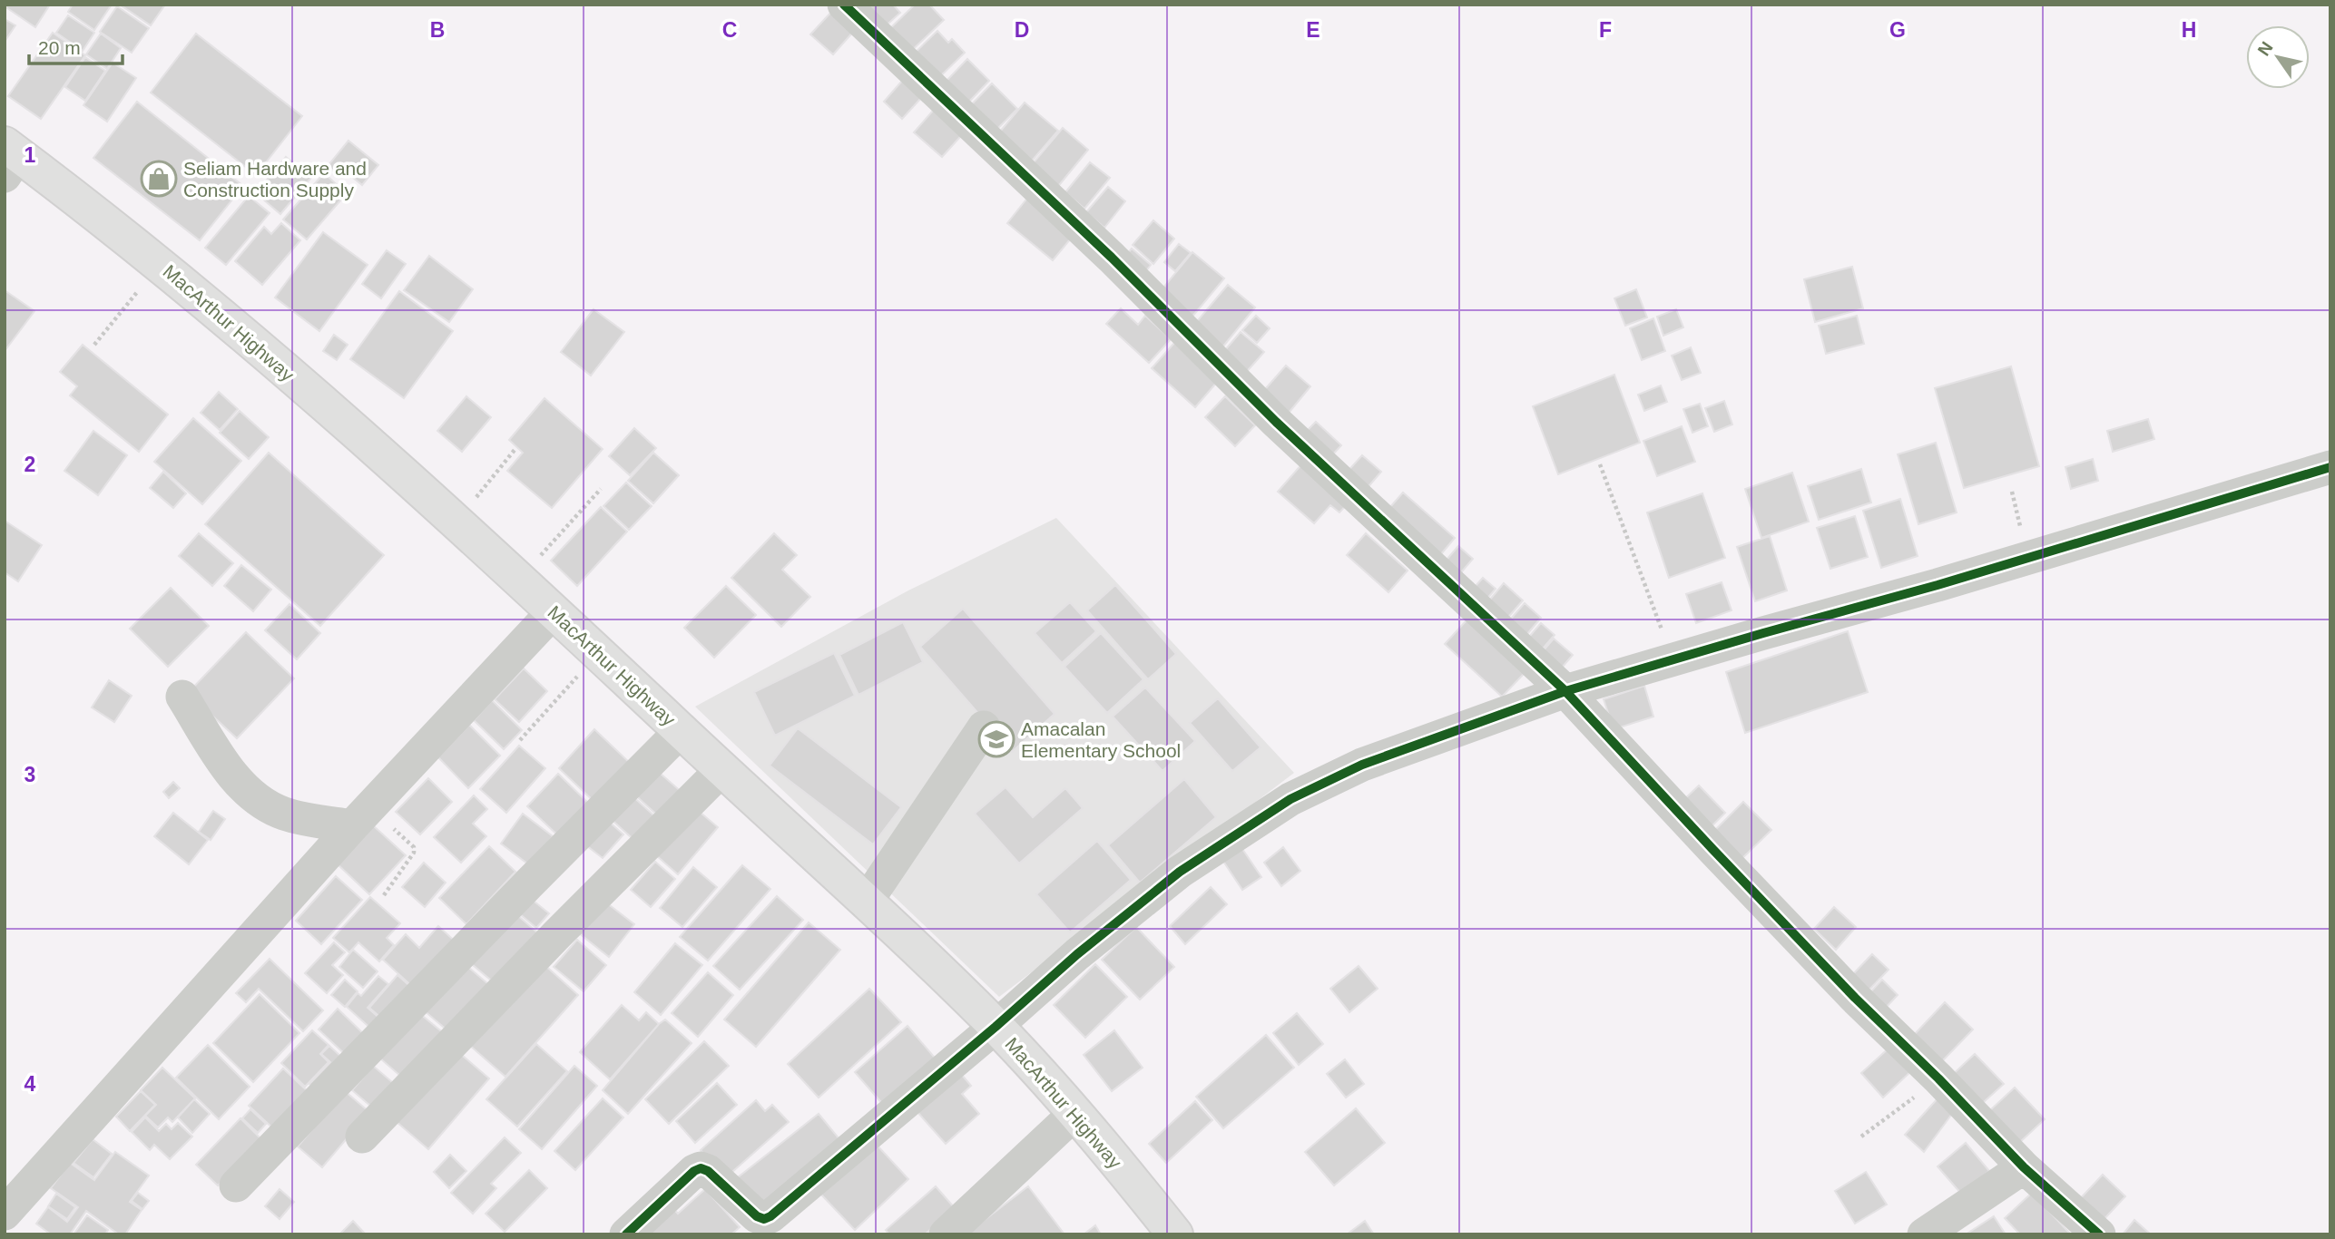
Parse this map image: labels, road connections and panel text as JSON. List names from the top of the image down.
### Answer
{
  "streets": {
    "highway": ["MacArthur Highway"]
  },
  "places": {
    "shop": ["Seliam Hardware and Construction Supply"],
    "school or university": ["Amacalan Elementary School"]
  },
  "scale_bar": "20 m",
  "north": "top left",
  "grid": {
    "columns": [
      "B",
      "C",
      "D",
      "E",
      "F",
      "G",
      "H"
    ],
    "rows": [
      "1",
      "2",
      "3",
      "4"
    ]
  }
}
